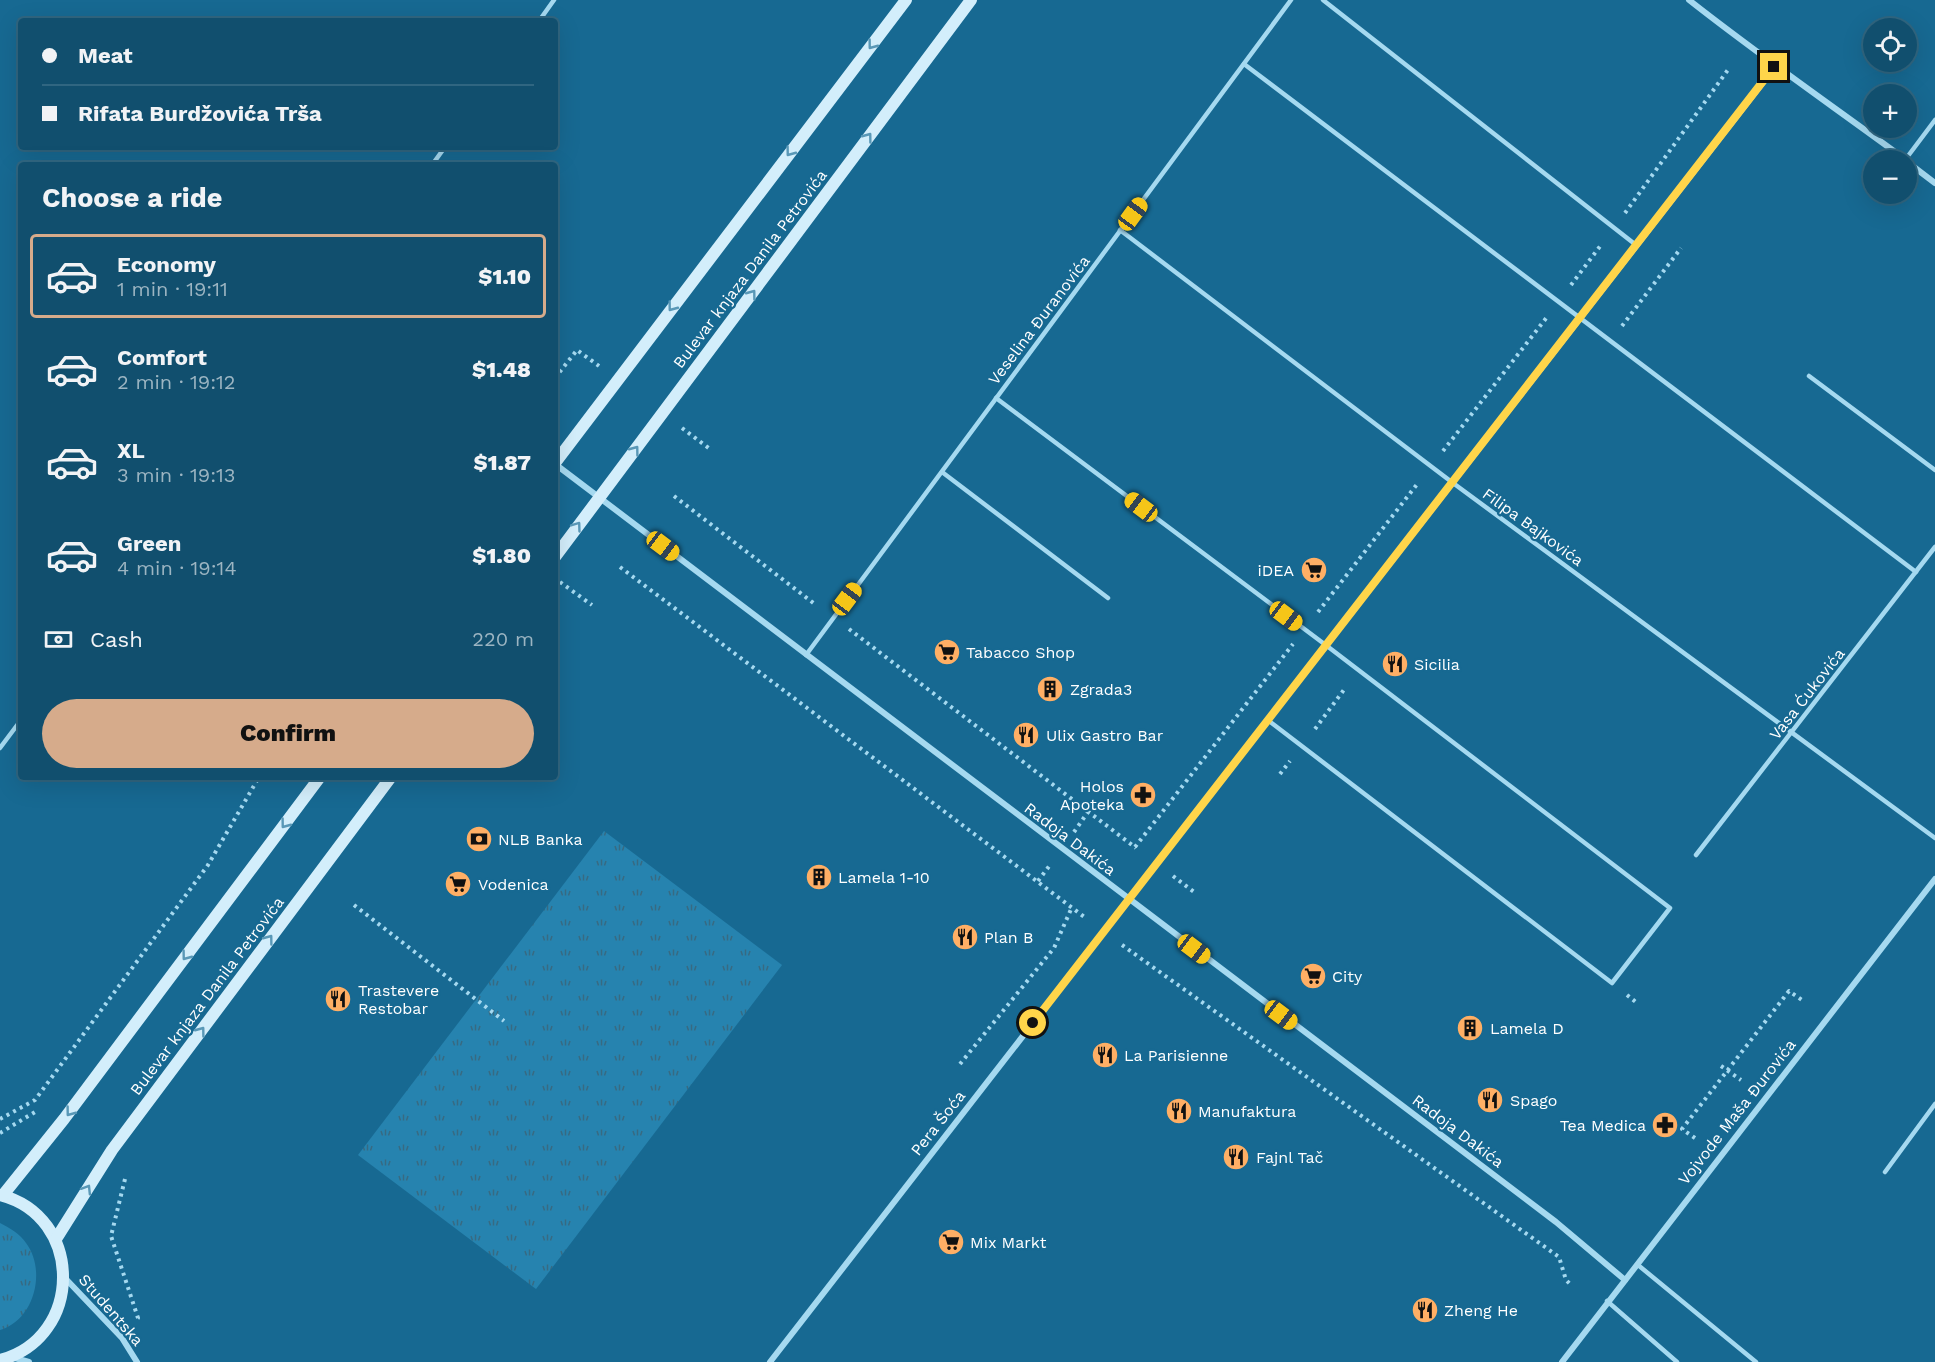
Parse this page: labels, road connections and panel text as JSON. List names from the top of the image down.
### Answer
{
  "streets": {
    "main road": ["Bulevar knjaza Danila Petrovića"],
    "street": [
      "Radoja Dakića",
      "Vojvode Maša Đurovića",
      "Pera Šoća",
      "Studentska"
    ],
    "lane": ["Veselina Đuranovića", "Filipa Bajkovića", "Vasa Ćukovića"]
  },
  "crossings": [
    ["Bulevar knjaza Danila Petrovića", "Radoja Dakića"],
    ["Veselina Đuranovića", "Filipa Bajkovića"],
    ["Veselina Đuranovića", "Radoja Dakića"],
    ["Filipa Bajkovića", "Vasa Ćukovića"],
    ["Filipa Bajkovića", "Pera Šoća"],
    ["Radoja Dakića", "Vojvode Maša Đurovića"],
    ["Radoja Dakića", "Pera Šoća"]
  ],
  "places": {
    "supermarket": [
      "iDEA",
      "Tabacco Shop",
      "Vodenica",
      "City",
      "Mix Markt"
    ],
    "restaurant": [
      "Sicilia",
      "Ulix Gastro Bar",
      "Plan B",
      "Trastevere Restobar",
      "La Parisienne",
      "Spago",
      "Manufaktura",
      "Fajnl Tač",
      "Zheng He"
    ],
    "building": ["Zgrada3", "Lamela 1-10", "Lamela D"],
    "pharmacy": ["Holos Apoteka", "Tea Medica"],
    "bank": ["NLB Banka"]
  },
  "page": {
    "map_buttons": ["+", "−"],
    "banner": ["Meat", "Rifata Burdžovića Trša"],
    "heading": "Choose a ride",
    "list": [
      {
        "name": "Economy",
        "note": "1 min · 19:11",
        "value": "$1.10"
      },
      {
        "name": "Comfort",
        "note": "2 min · 19:12",
        "value": "$1.48"
      },
      {
        "name": "XL",
        "note": "3 min · 19:13",
        "value": "$1.87"
      },
      {
        "name": "Green",
        "note": "4 min · 19:14",
        "value": "$1.80"
      }
    ],
    "pay": ["Cash", "220 m"],
    "buttons": "Confirm"
  }
}
